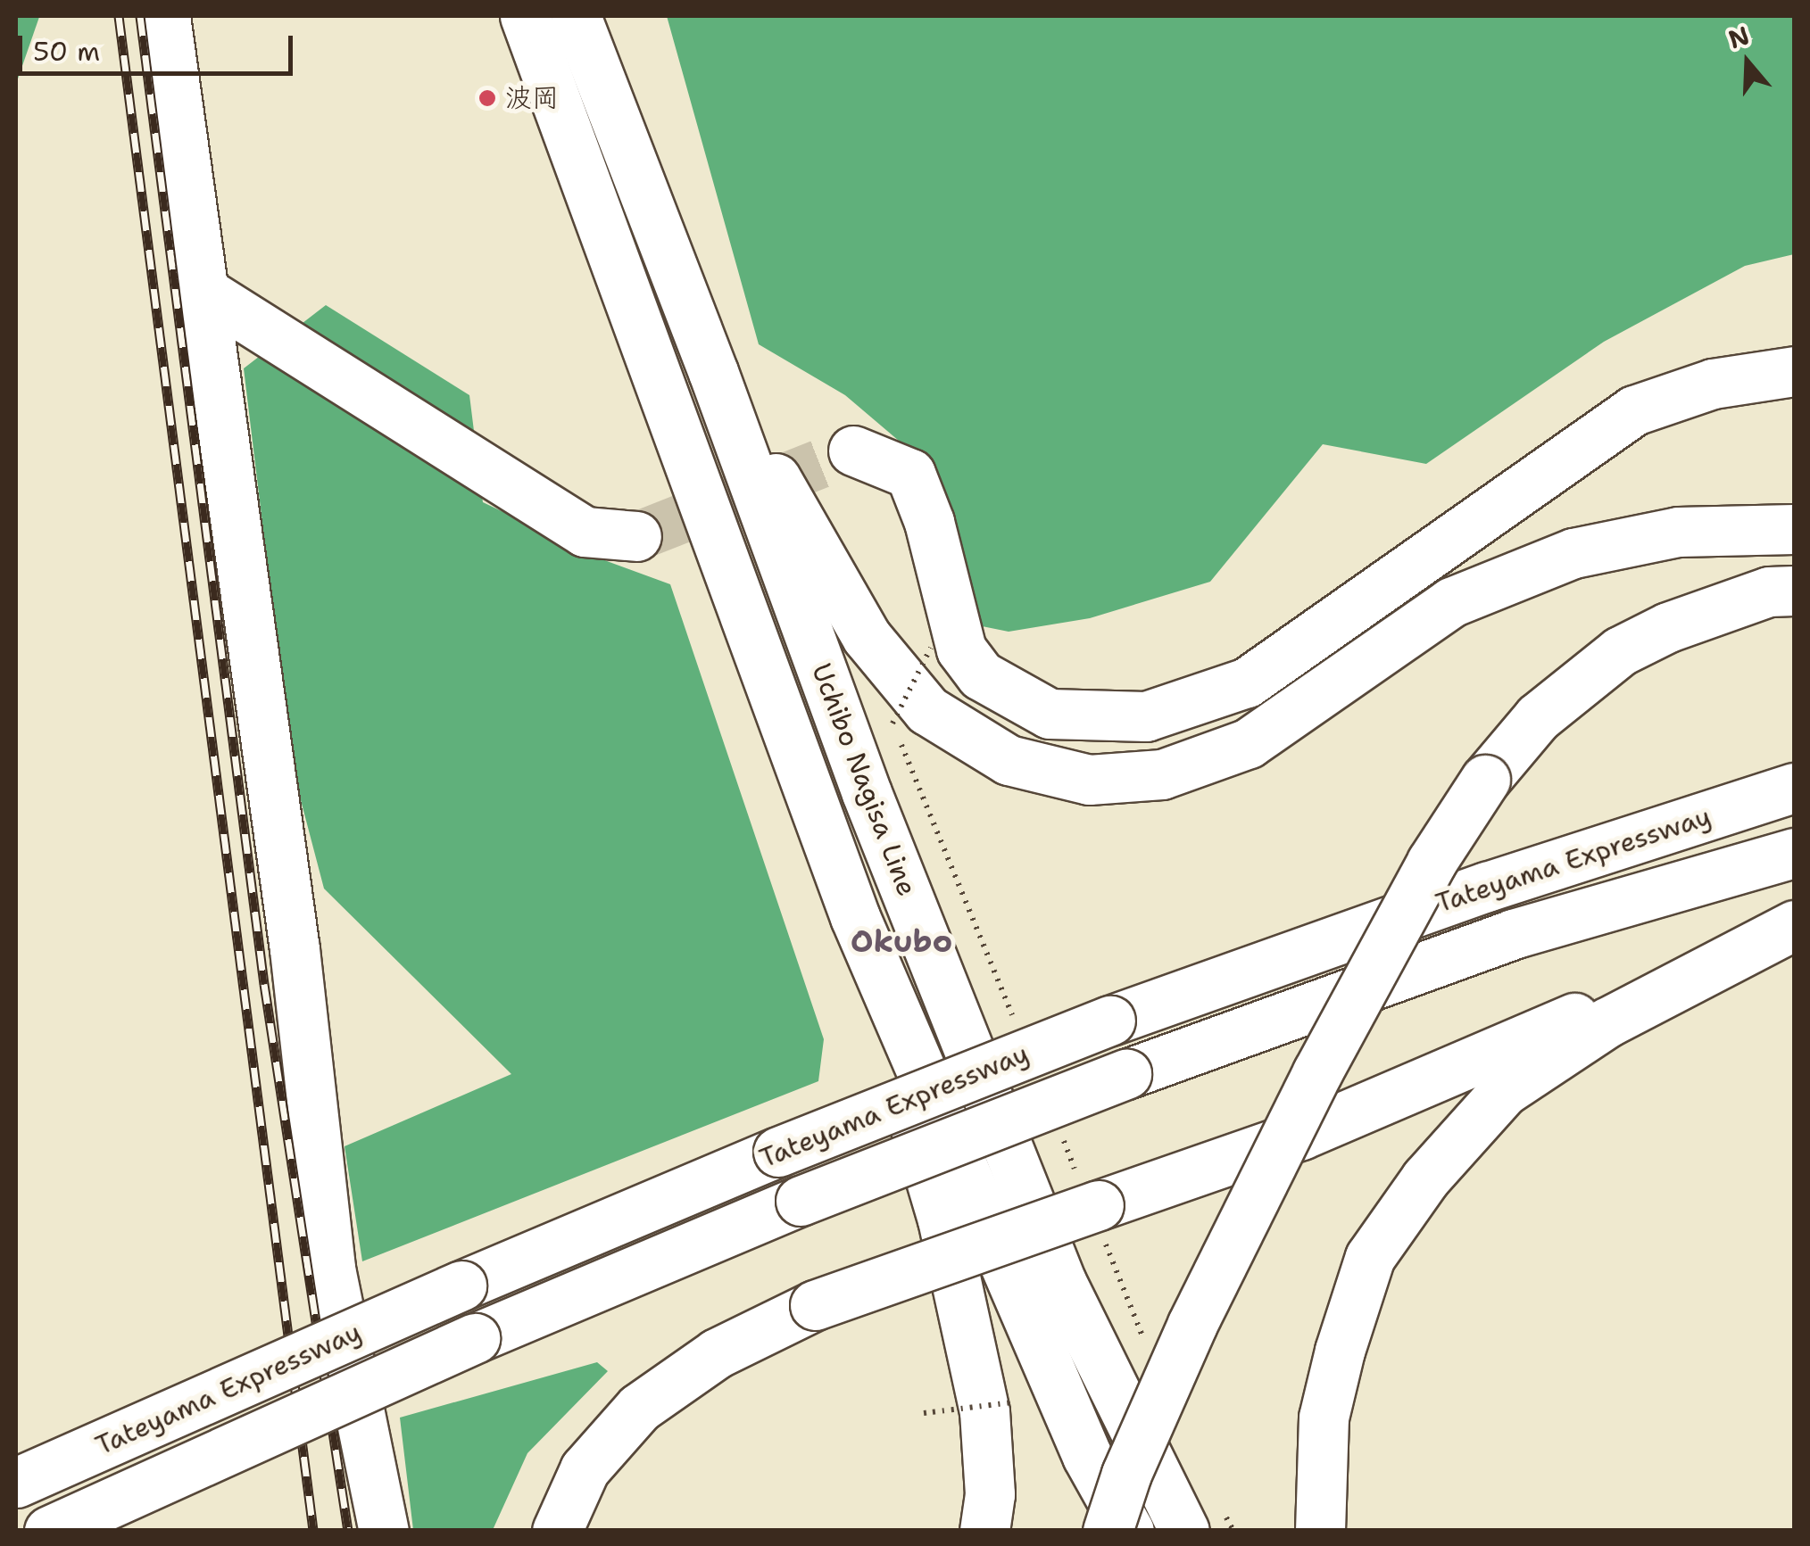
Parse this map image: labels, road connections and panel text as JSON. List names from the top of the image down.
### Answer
{
  "streets": {
    "main road": ["Uchibo Nagisa Line", "Tateyama Expressway"]
  },
  "districts": ["Okubo"],
  "places": ["波岡"],
  "scale_bar": "50 m",
  "north": "top"
}
